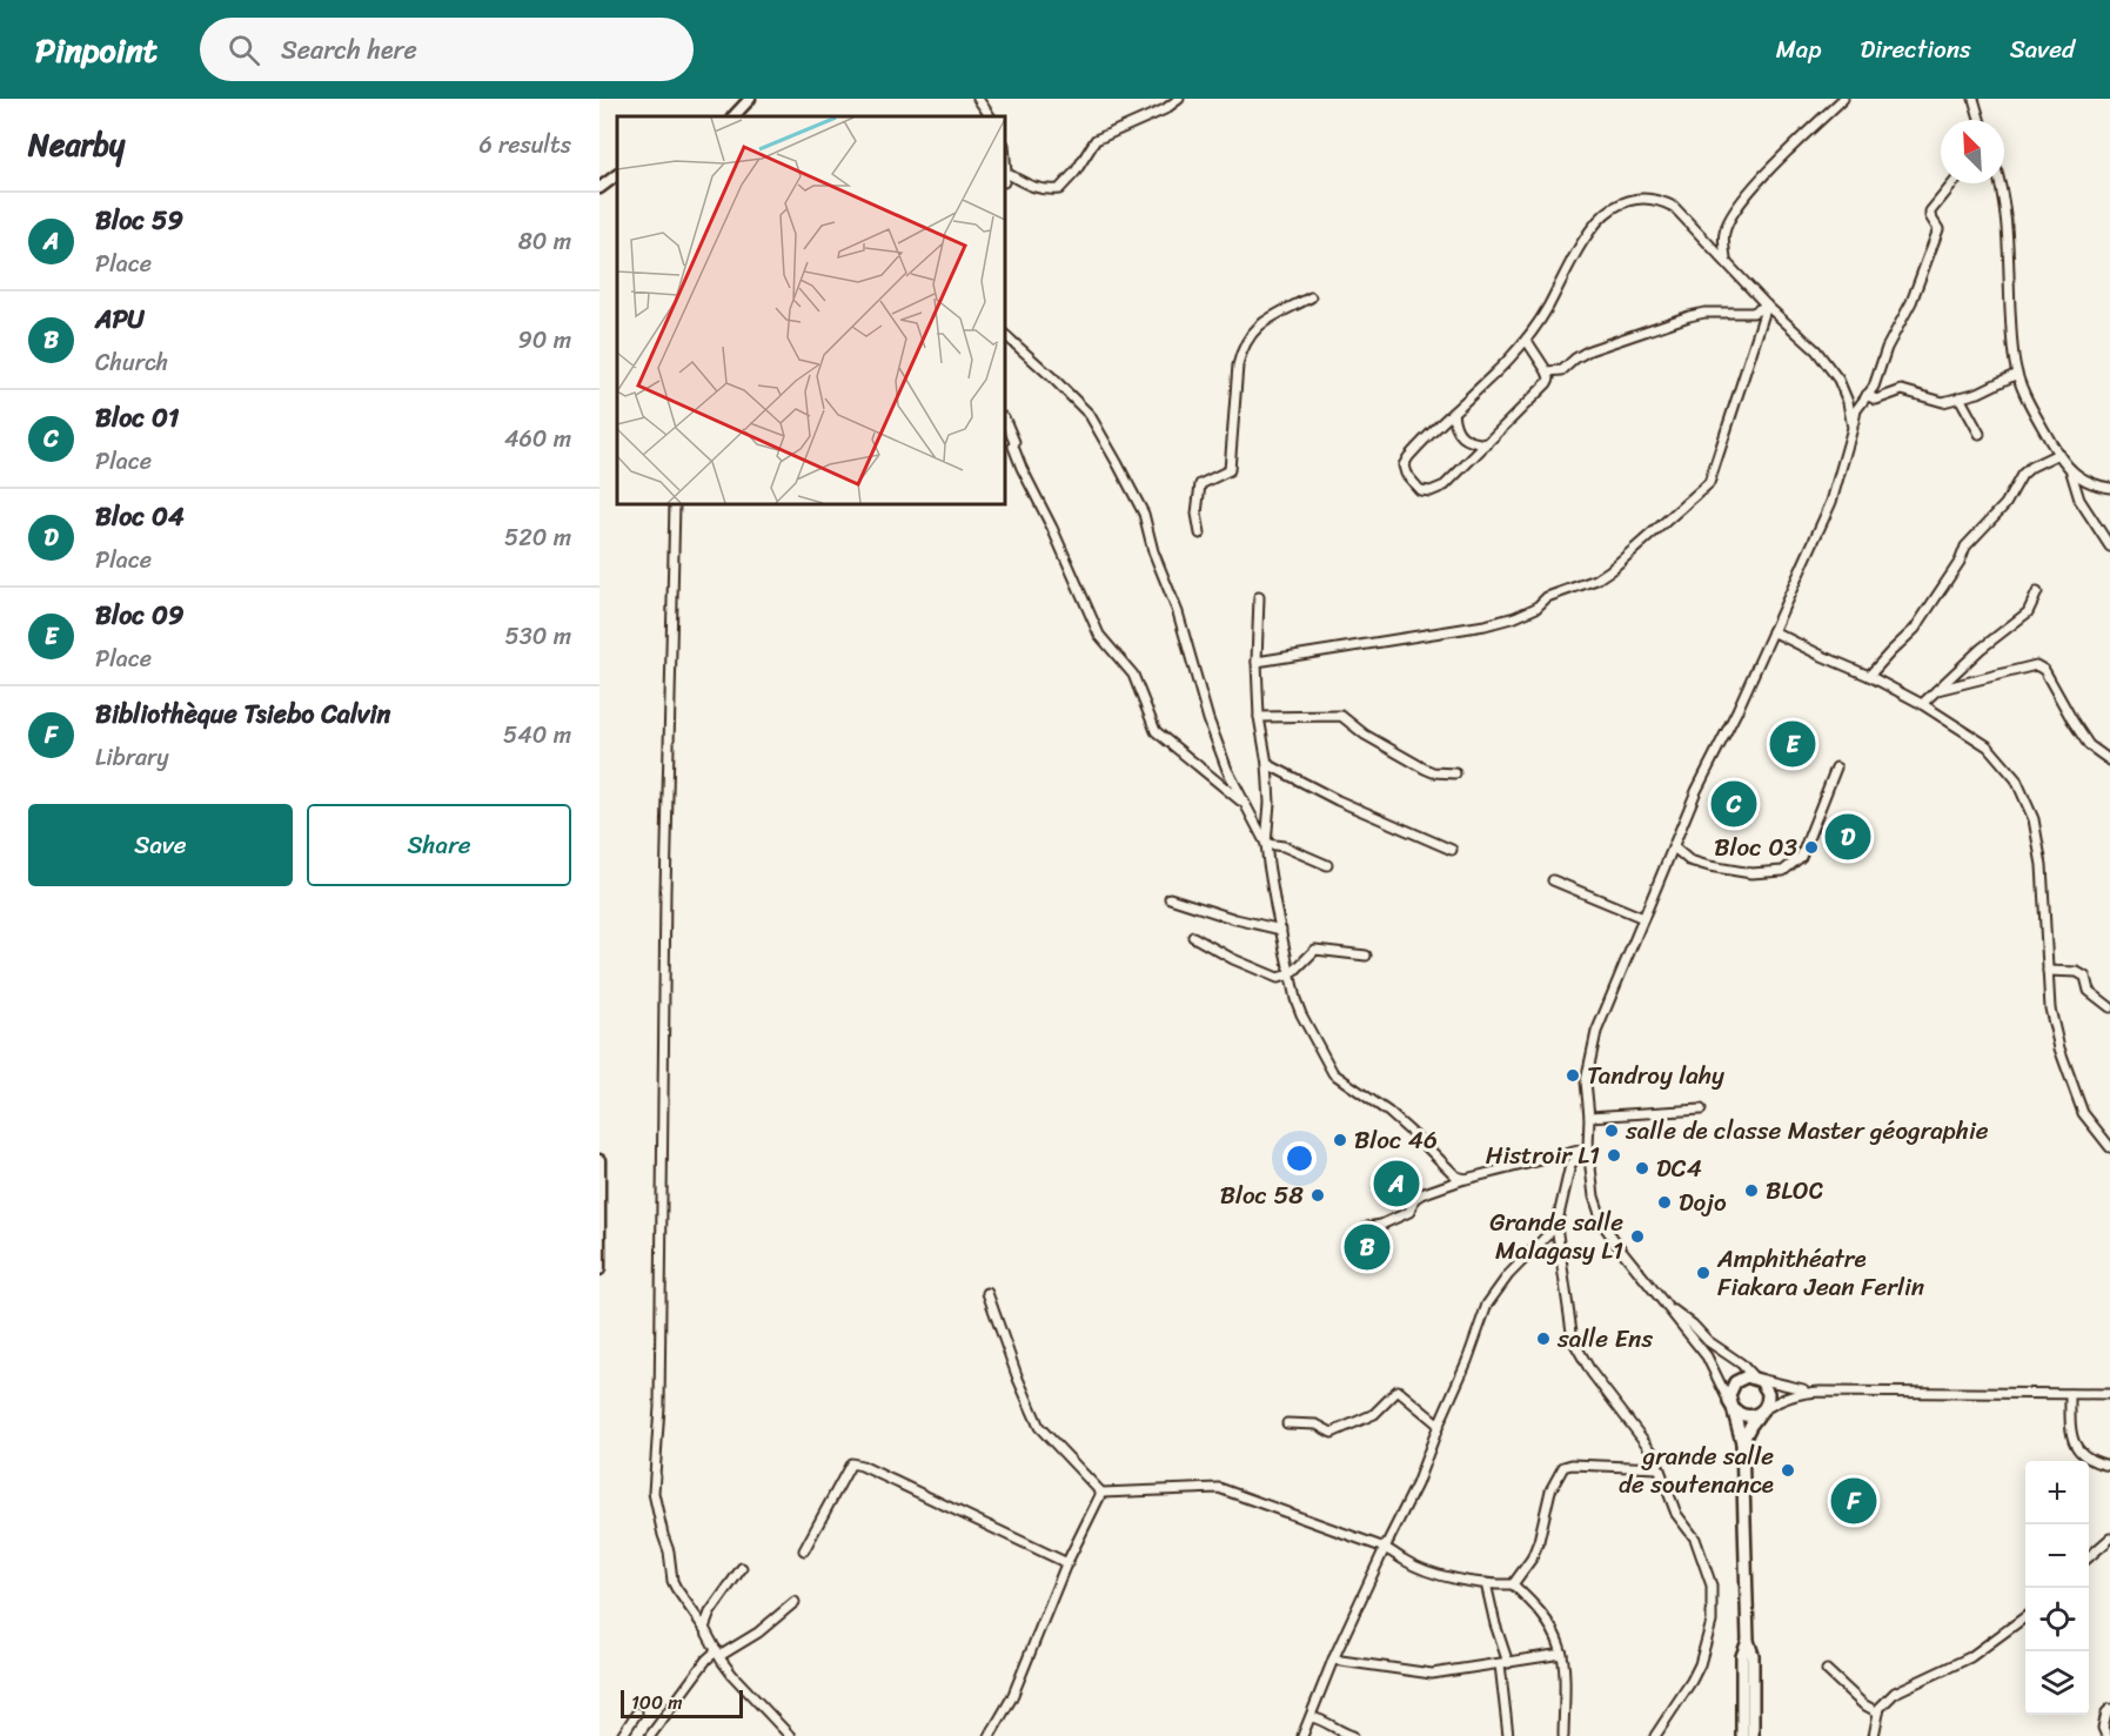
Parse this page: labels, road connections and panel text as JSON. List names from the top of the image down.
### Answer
{
  "places": [
    "Bloc 03",
    "Tandroy lahy",
    "salle de classe Master géographie",
    "Bloc 46",
    "Histroir L1",
    "DC4",
    "BLOC",
    "Bloc 58",
    "Dojo",
    "Grande salle Malagasy L1",
    "Amphithéatre Fiakara Jean Ferlin",
    "salle Ens",
    "grande salle de soutenance"
  ],
  "scale_bar": "100 m",
  "north": "top left",
  "page": {
    "header": "Pinpoint",
    "search": "Search here",
    "nav": ["Map", "Directions", "Saved"],
    "heading": ["Nearby", "6 results"],
    "list": [
      {
        "mark": "A",
        "name": "Bloc 59",
        "note": "Place",
        "value": "80 m"
      },
      {
        "mark": "B",
        "name": "APU",
        "note": "Church",
        "value": "90 m"
      },
      {
        "mark": "C",
        "name": "Bloc 01",
        "note": "Place",
        "value": "460 m"
      },
      {
        "mark": "D",
        "name": "Bloc 04",
        "note": "Place",
        "value": "520 m"
      },
      {
        "mark": "E",
        "name": "Bloc 09",
        "note": "Place",
        "value": "530 m"
      },
      {
        "mark": "F",
        "name": "Bibliothèque Tsiebo Calvin",
        "note": "Library",
        "value": "540 m"
      }
    ],
    "pins": [
      "E",
      "C",
      "D",
      "A",
      "B",
      "F"
    ],
    "buttons": ["Save", "Share"],
    "map_buttons": ["+", "−"],
    "scale": "100 m"
  }
}
